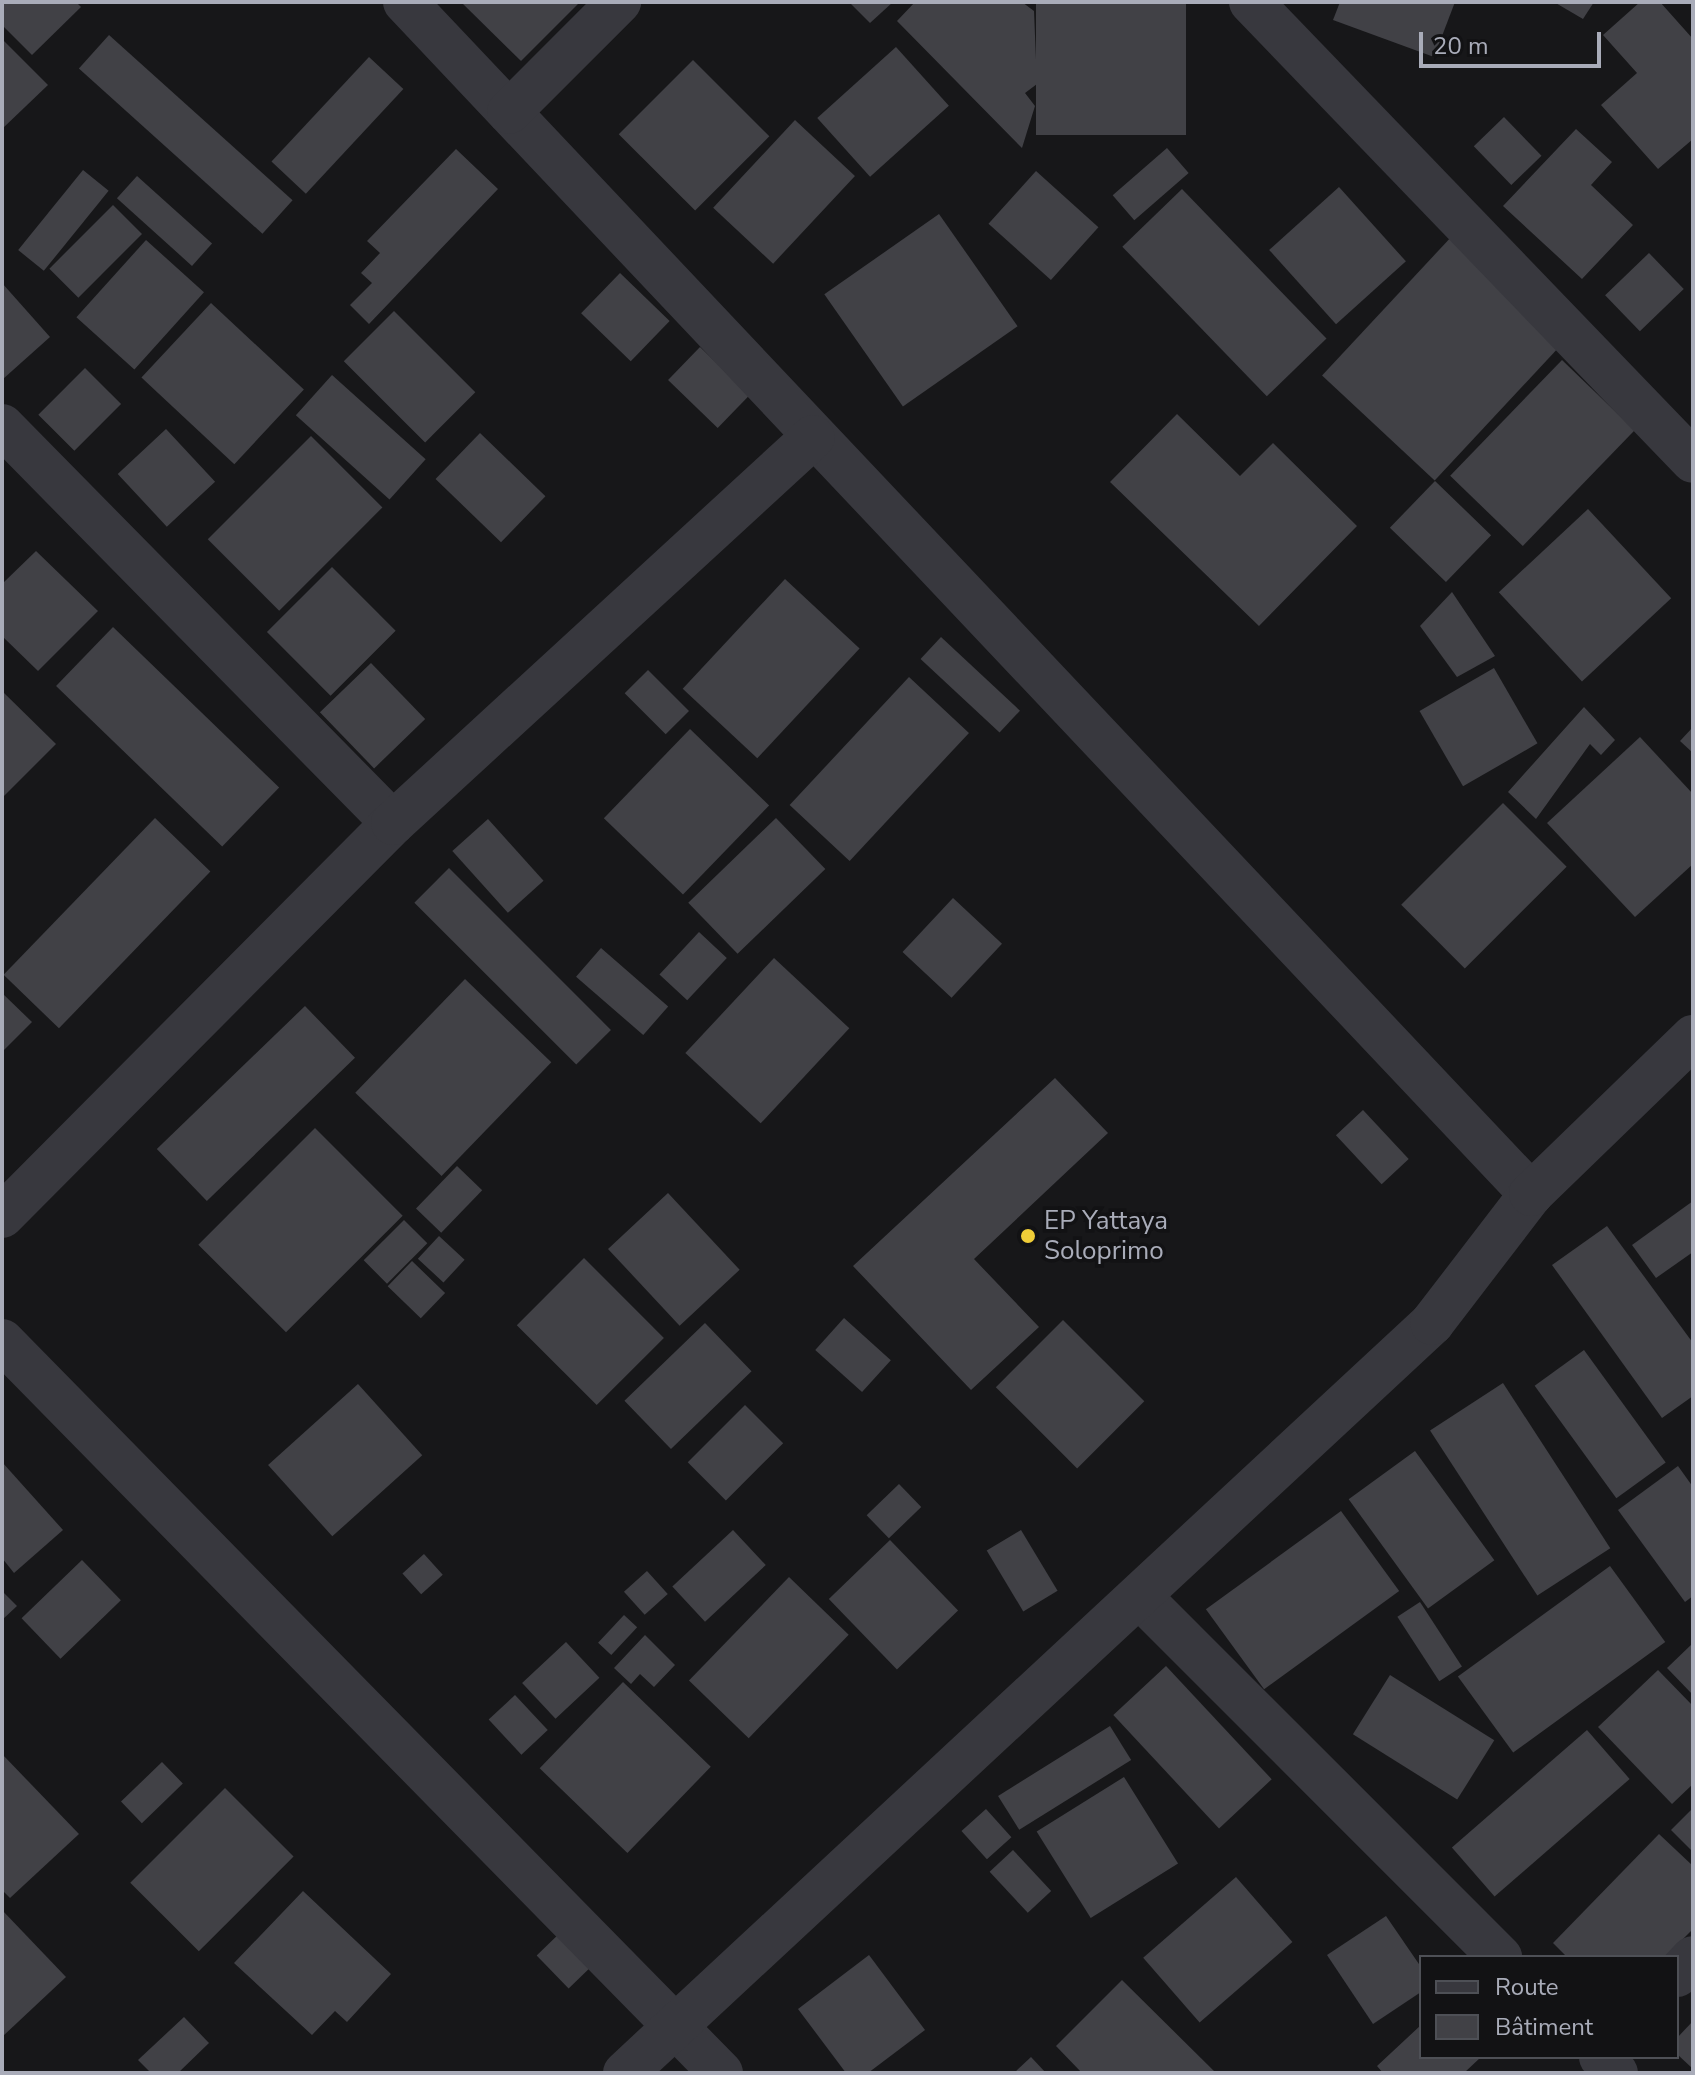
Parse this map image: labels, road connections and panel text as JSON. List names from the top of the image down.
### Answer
{
  "places": ["EP Yattaya Soloprimo"],
  "legend": ["Route", "Bâtiment"],
  "scale_bar": "20 m"
}
